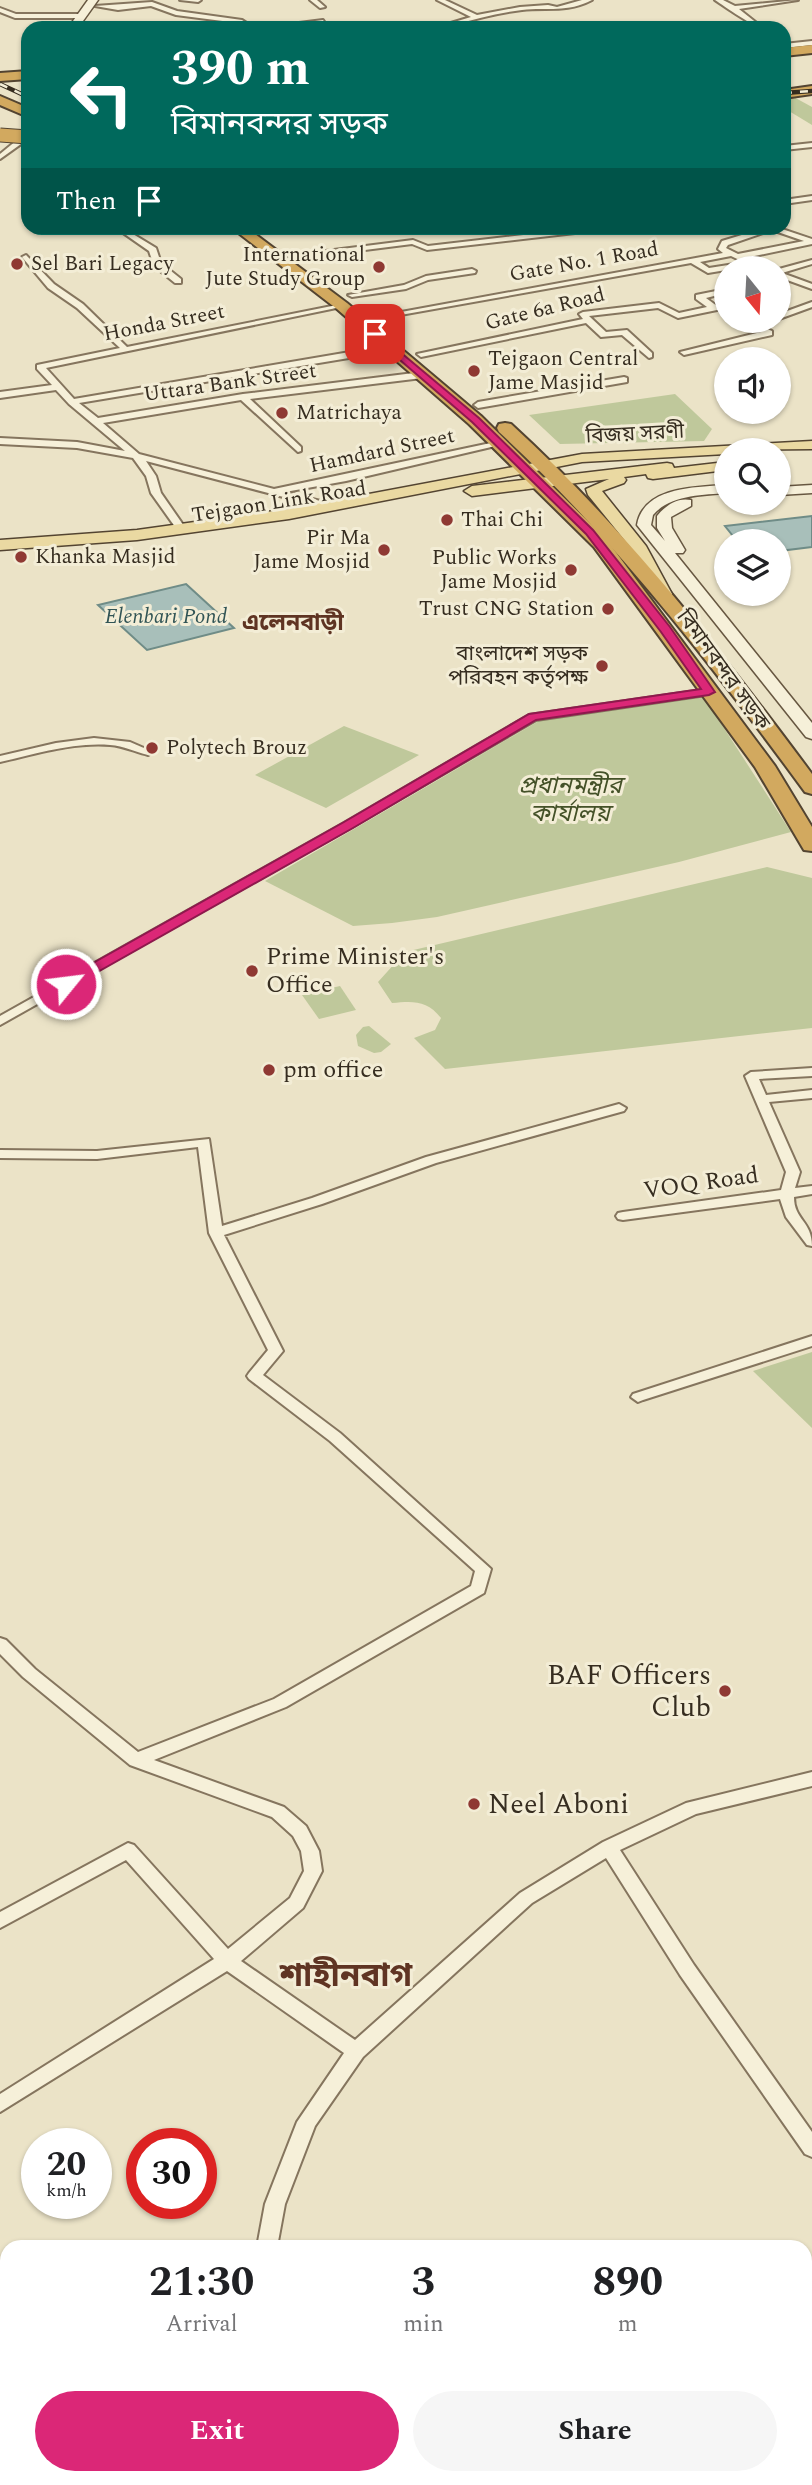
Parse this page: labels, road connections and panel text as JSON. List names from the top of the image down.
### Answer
{
  "streets": {
    "highway": ["বিমানবন্দর সড়ক"],
    "main road": ["বিজয় সরণী", "Tejgaon Link Road"],
    "street": [
      "Gate No. 1 Road",
      "Gate 6a Road",
      "Honda Street",
      "Uttara Bank Street",
      "Hamdard Street",
      "VOQ Road"
    ]
  },
  "crossings": [
    ["Gate No. 1 Road", "বিমানবন্দর সড়ক"],
    ["Gate 6a Road", "বিমানবন্দর সড়ক"],
    ["Honda Street", "Uttara Bank Street"],
    ["Honda Street", "বিমানবন্দর সড়ক"],
    ["Uttara Bank Street", "বিমানবন্দর সড়ক"],
    ["বিজয় সরণী", "Tejgaon Link Road"],
    ["বিজয় সরণী", "বিমানবন্দর সড়ক"],
    ["Hamdard Street", "বিমানবন্দর সড়ক"],
    ["Tejgaon Link Road", "বিমানবন্দর সড়ক"]
  ],
  "districts": ["এলেনবাড়ী", "শাহীনবাগ"],
  "water": ["Elenbari Pond"],
  "parks": ["প্রধানমন্ত্রীর কার্যালয়"],
  "places": [
    "Sel Bari Legacy",
    "International Jute Study Group",
    "Tejgaon Central Jame Masjid",
    "Matrichaya",
    "Thai Chi",
    "Pir Ma Jame Mosjid",
    "Khanka Masjid",
    "Public Works Jame Mosjid",
    "Trust CNG Station",
    "বাংলাদেশ সড়ক পরিবহন কর্তৃপক্ষ",
    "Polytech Brouz",
    "Prime Minister's Office",
    "pm office",
    "BAF Officers Club",
    "Neel Aboni"
  ],
  "north": "bottom",
  "page": {
    "turn": ["390 m", "বিমানবন্দর সড়ক"],
    "then": "Then",
    "speed": "20 km/h",
    "limit": "30",
    "eta": [
      "21:30",
      "Arrival",
      "3",
      "min",
      "890",
      "m"
    ],
    "buttons": ["Exit", "Share"]
  }
}
